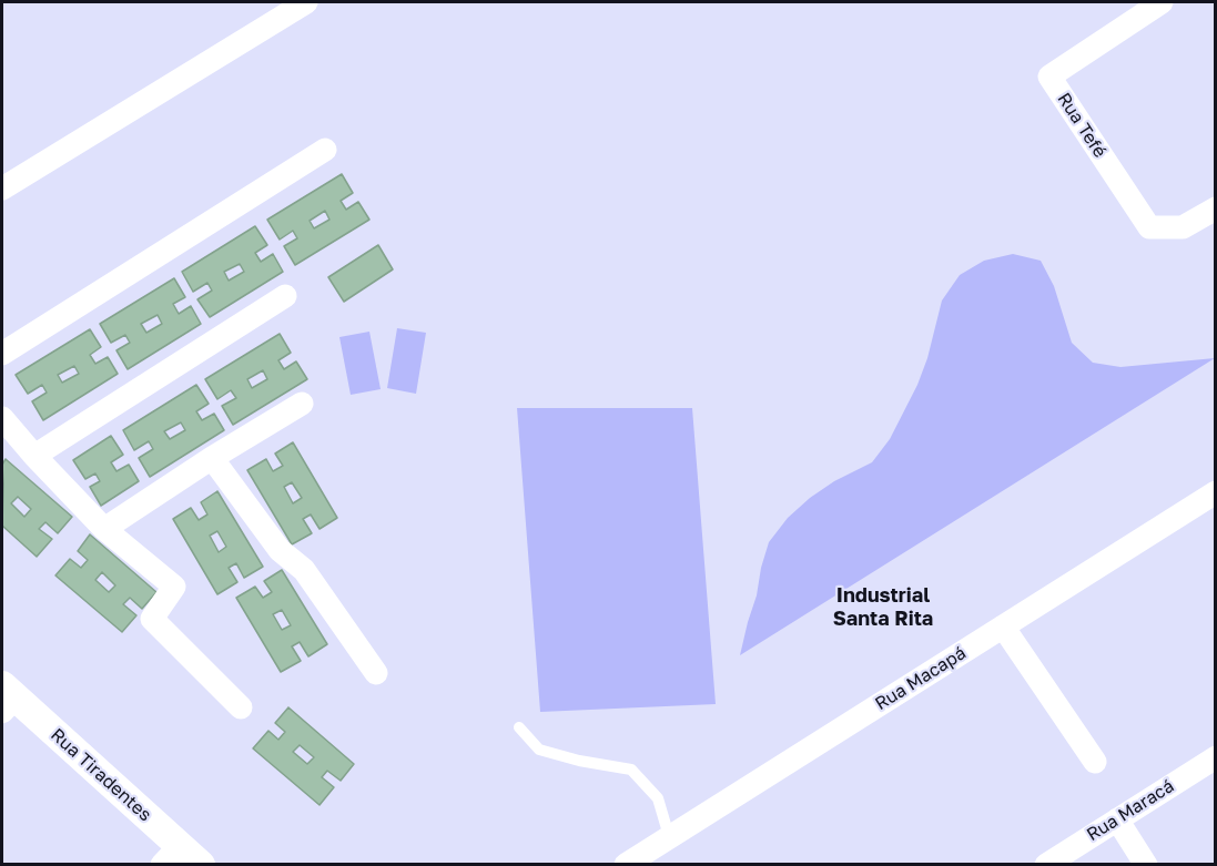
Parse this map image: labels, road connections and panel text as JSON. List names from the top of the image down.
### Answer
{
  "streets": {
    "street": [
      "Rua Tefé",
      "Rua Macapá",
      "Rua Tiradentes",
      "Rua Maracá"
    ]
  },
  "districts": ["Industrial Santa Rita"]
}
